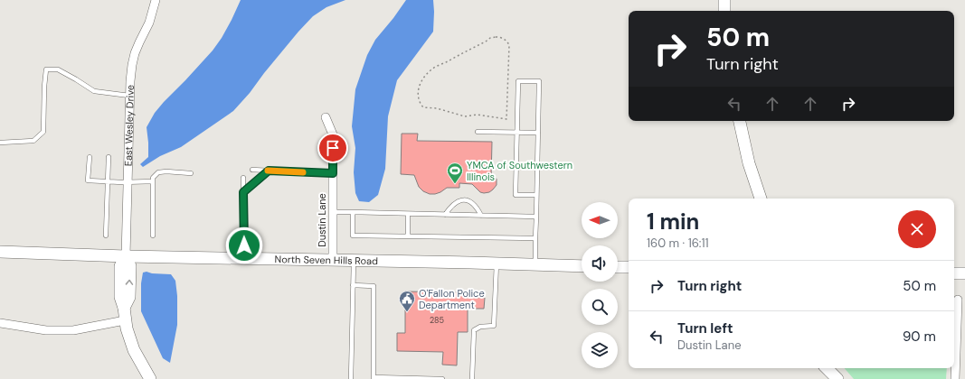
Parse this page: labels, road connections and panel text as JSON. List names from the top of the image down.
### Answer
{
  "streets": {
    "street": ["East Wesley Drive", "Dustin Lane", "North Seven Hills Road"]
  },
  "crossings": [
    ["East Wesley Drive", "North Seven Hills Road"],
    ["Dustin Lane", "North Seven Hills Road"]
  ],
  "places": {
    "sports": ["YMCA of Southwestern Illinois"],
    "public building": ["O'Fallon Police Department"]
  },
  "house_numbers": ["285"],
  "north": "left",
  "page": {
    "turn": ["50 m", "Turn right"],
    "heading": ["1 min", "160 m · 16:11"],
    "list": [
      {
        "name": "Turn right",
        "value": "50 m"
      },
      {
        "name": "Turn left",
        "note": "Dustin Lane",
        "value": "90 m"
      }
    ]
  }
}
